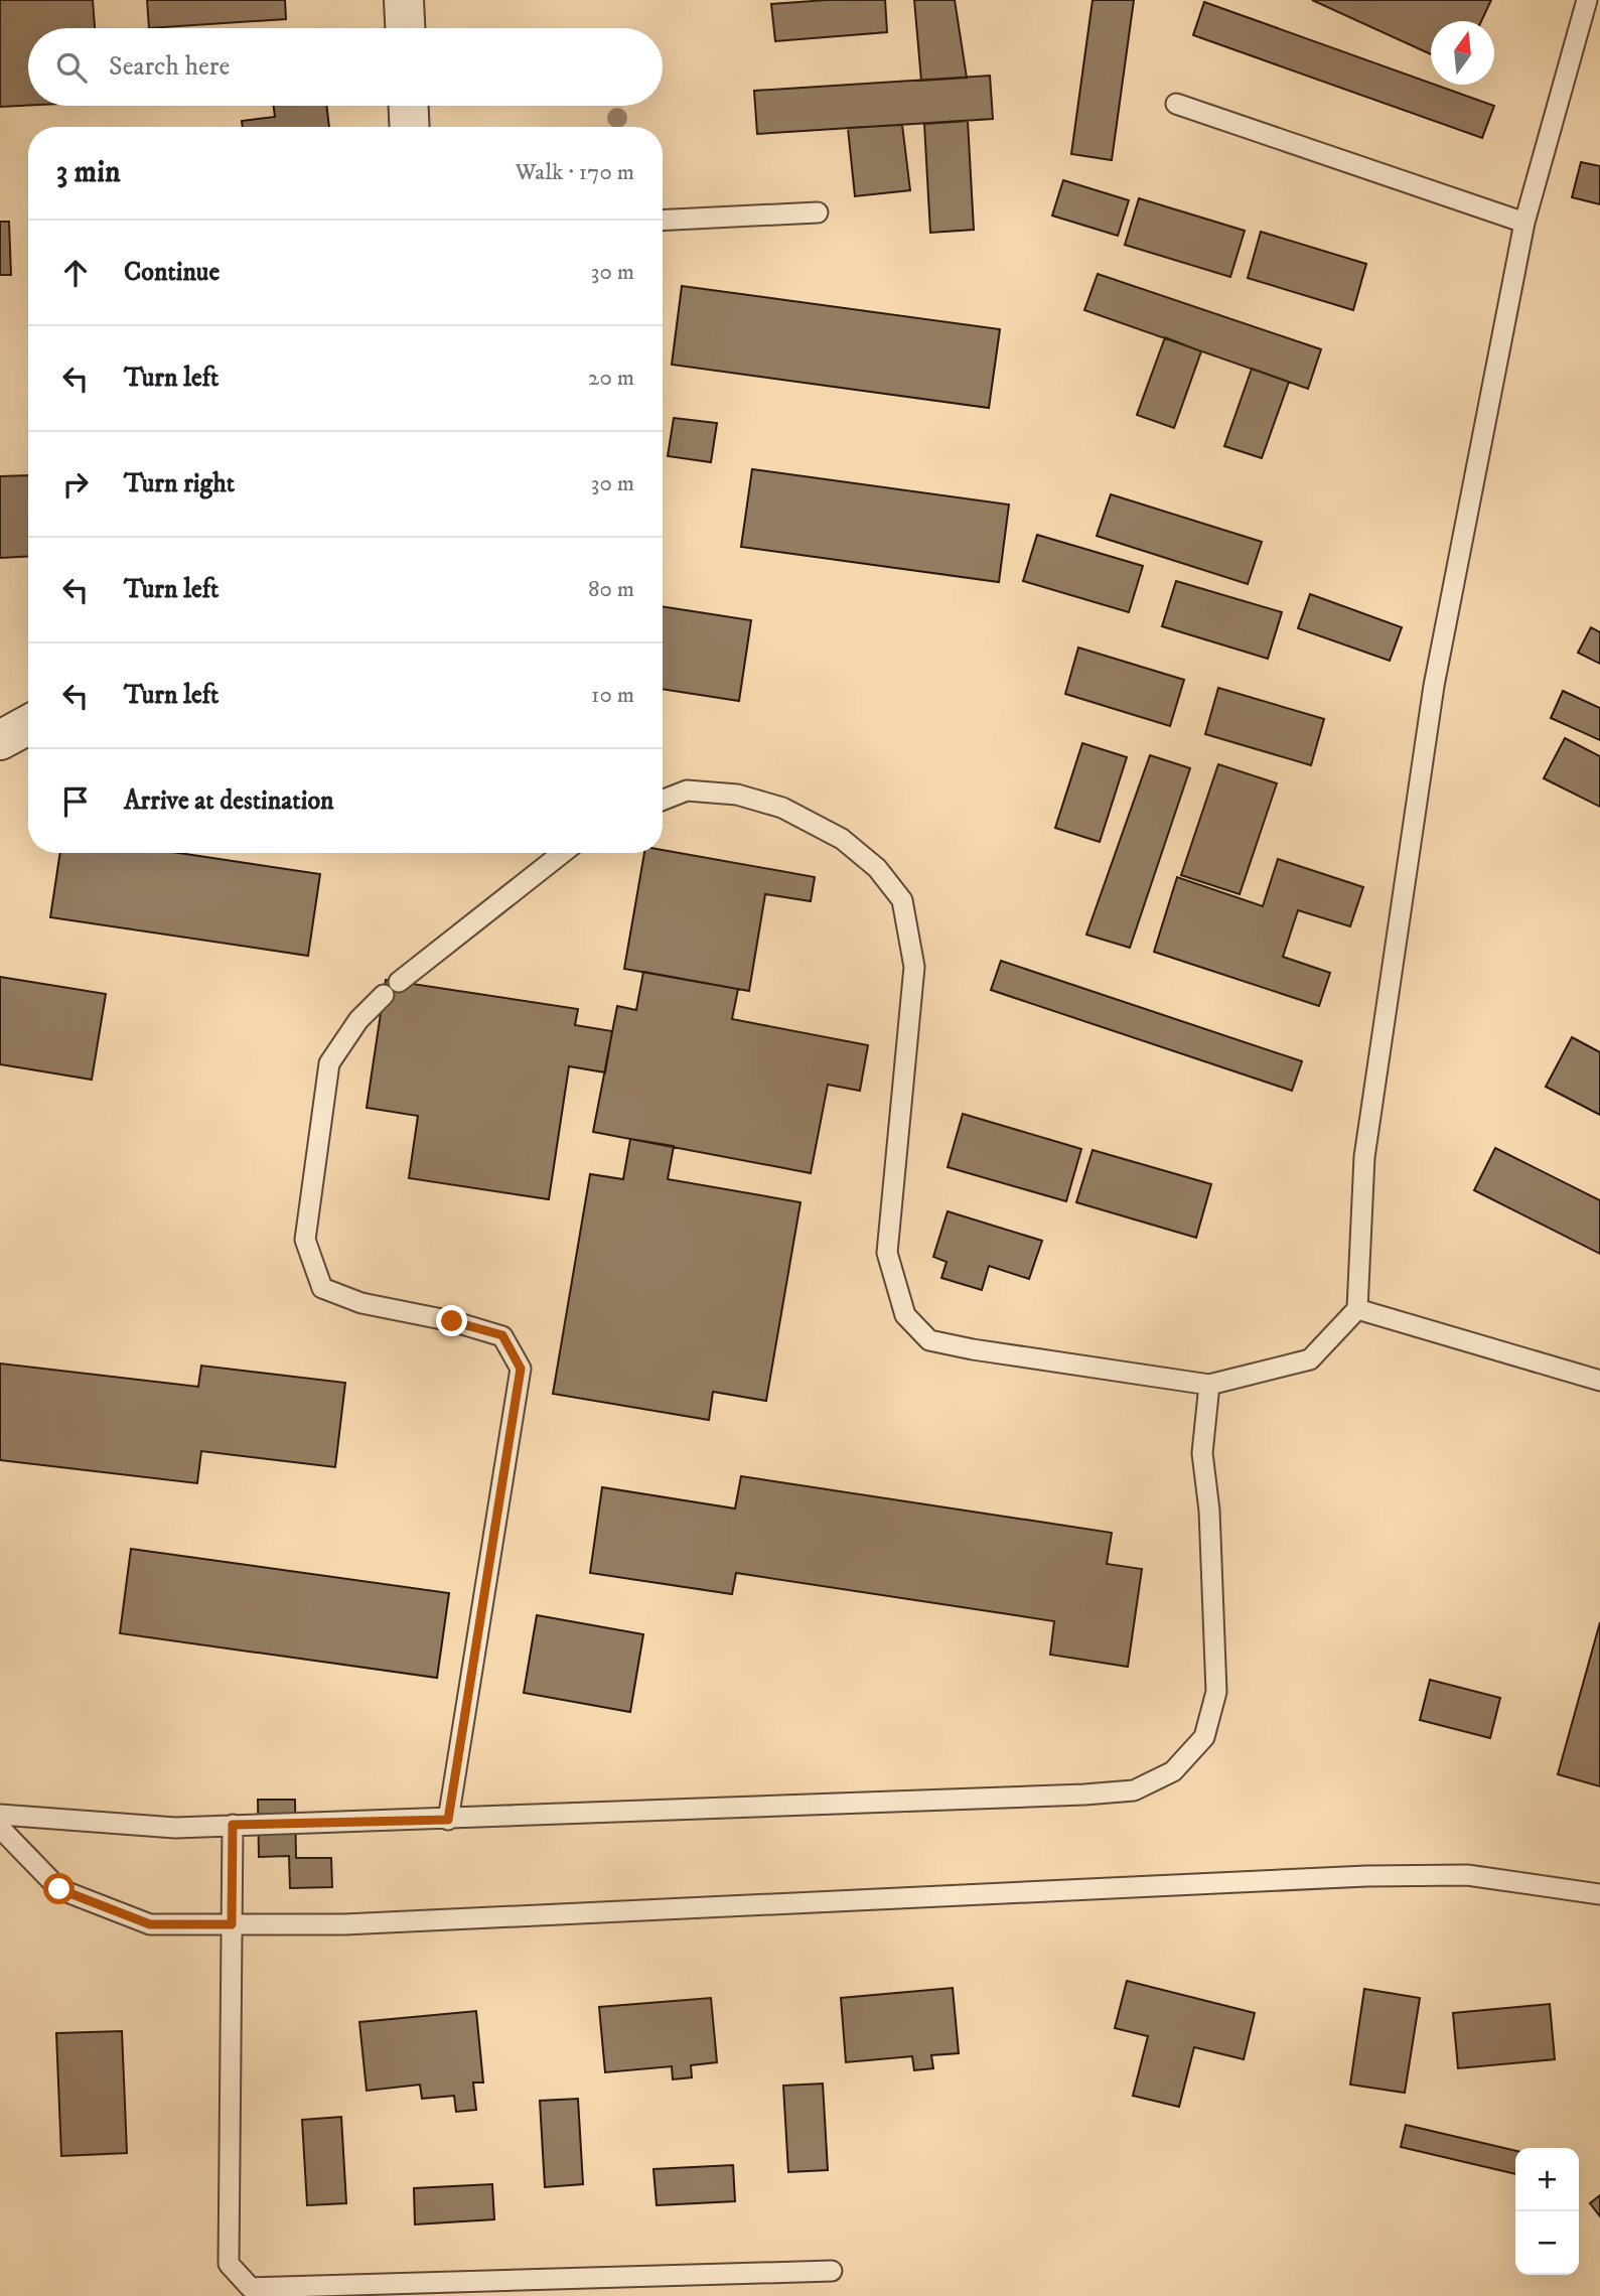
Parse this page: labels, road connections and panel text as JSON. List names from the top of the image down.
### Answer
{
  "north": "top",
  "page": {
    "search": "Search here",
    "heading": ["3 min", "Walk · 170 m"],
    "list": [
      ["Continue", "30 m"],
      ["Turn left", "20 m"],
      ["Turn right", "30 m"],
      ["Turn left", "80 m"],
      ["Turn left", "10 m"],
      "Arrive at destination"
    ],
    "map_buttons": ["+", "−"]
  }
}
